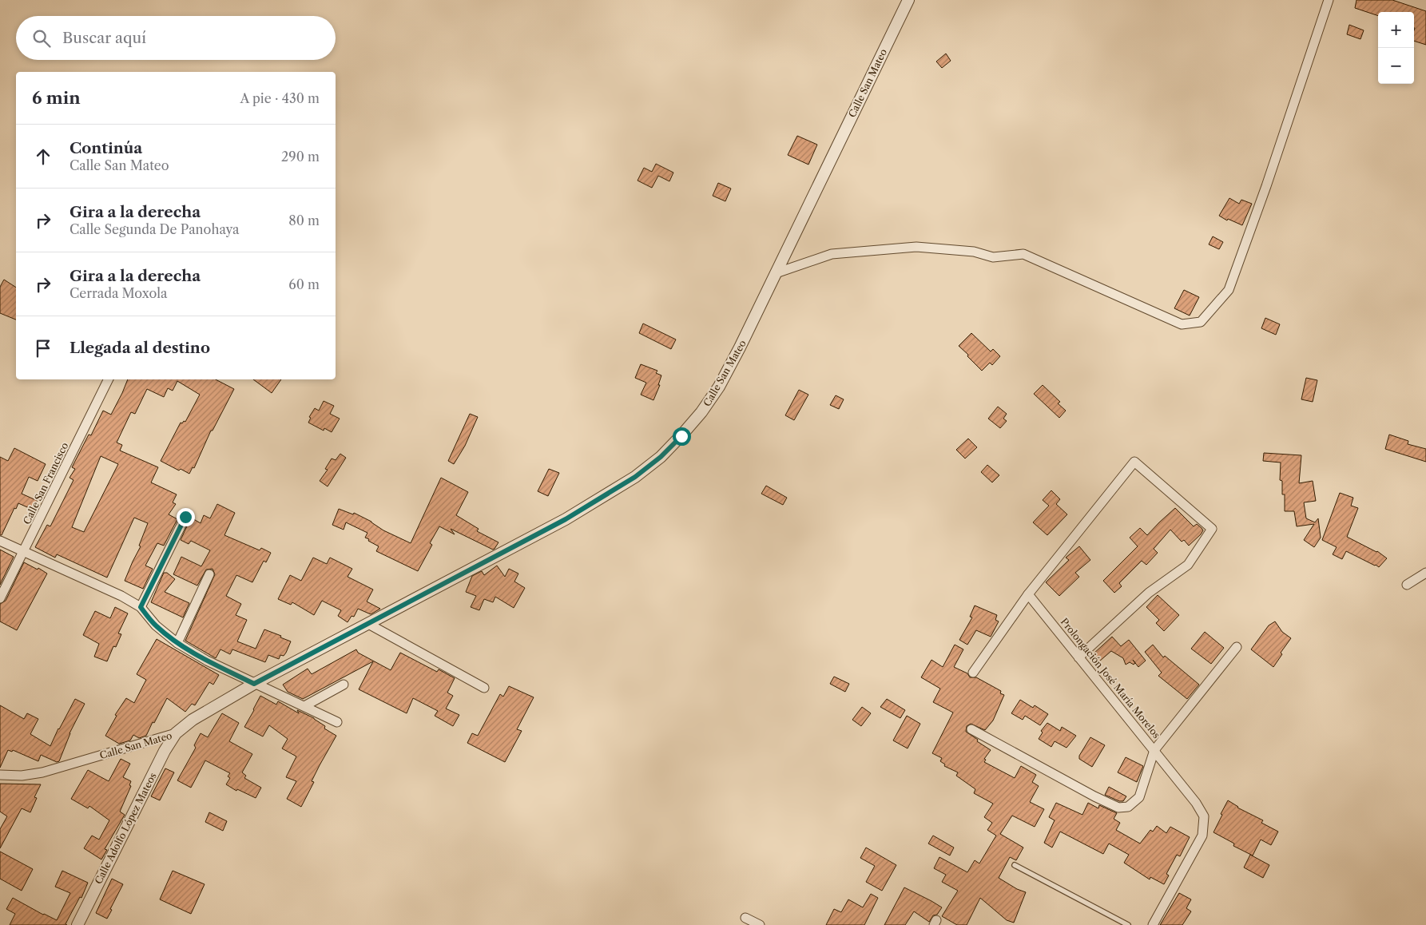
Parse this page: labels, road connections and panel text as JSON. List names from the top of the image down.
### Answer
{
  "streets": {
    "street": [
      "Calle San Mateo",
      "Calle San Francisco",
      "Prolongación José María Morelos",
      "Calle Adolfo López Mateos"
    ]
  },
  "crossings": [
    ["Calle San Mateo", "Calle Adolfo López Mateos"]
  ],
  "page": {
    "map_buttons": ["+", "−"],
    "search": "Buscar aquí",
    "heading": ["6 min", "A pie · 430 m"],
    "list": [
      ["Continúa", "Calle San Mateo", "290 m"],
      ["Gira a la derecha", "Calle Segunda De Panohaya", "80 m"],
      ["Gira a la derecha", "Cerrada Moxola", "60 m"],
      "Llegada al destino"
    ]
  }
}
